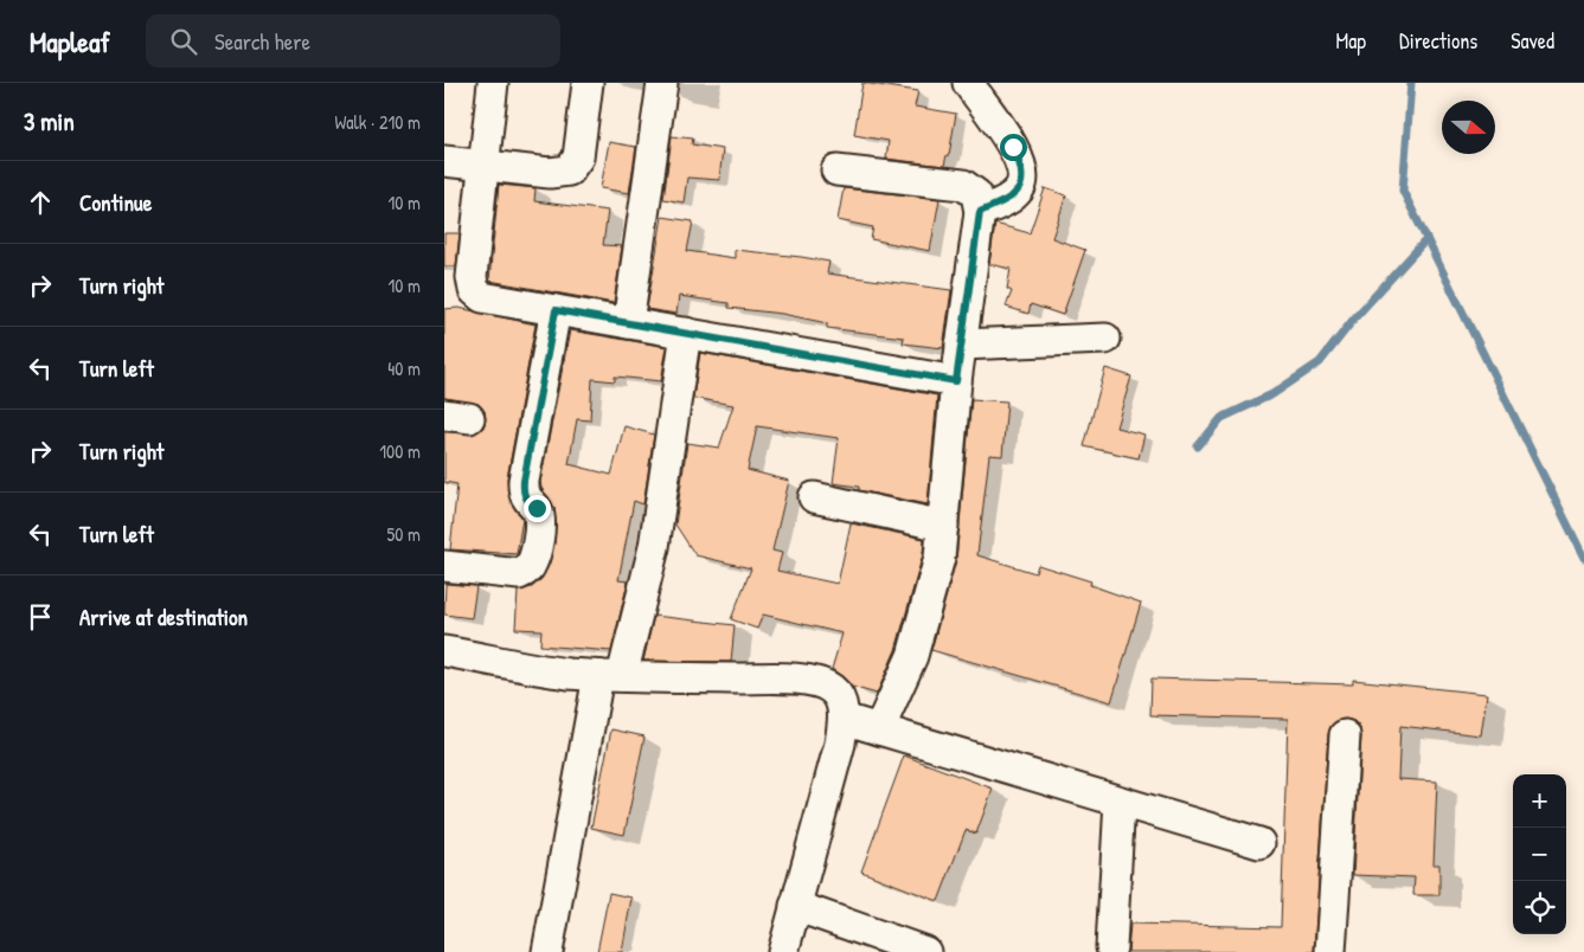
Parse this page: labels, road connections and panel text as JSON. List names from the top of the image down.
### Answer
{
  "north": "right",
  "page": {
    "header": "Mapleaf",
    "search": "Search here",
    "nav": ["Map", "Directions", "Saved"],
    "heading": ["3 min", "Walk · 210 m"],
    "list": [
      ["Continue", "10 m"],
      ["Turn right", "10 m"],
      ["Turn left", "40 m"],
      ["Turn right", "100 m"],
      ["Turn left", "50 m"],
      "Arrive at destination"
    ],
    "map_buttons": ["+", "−"]
  }
}
